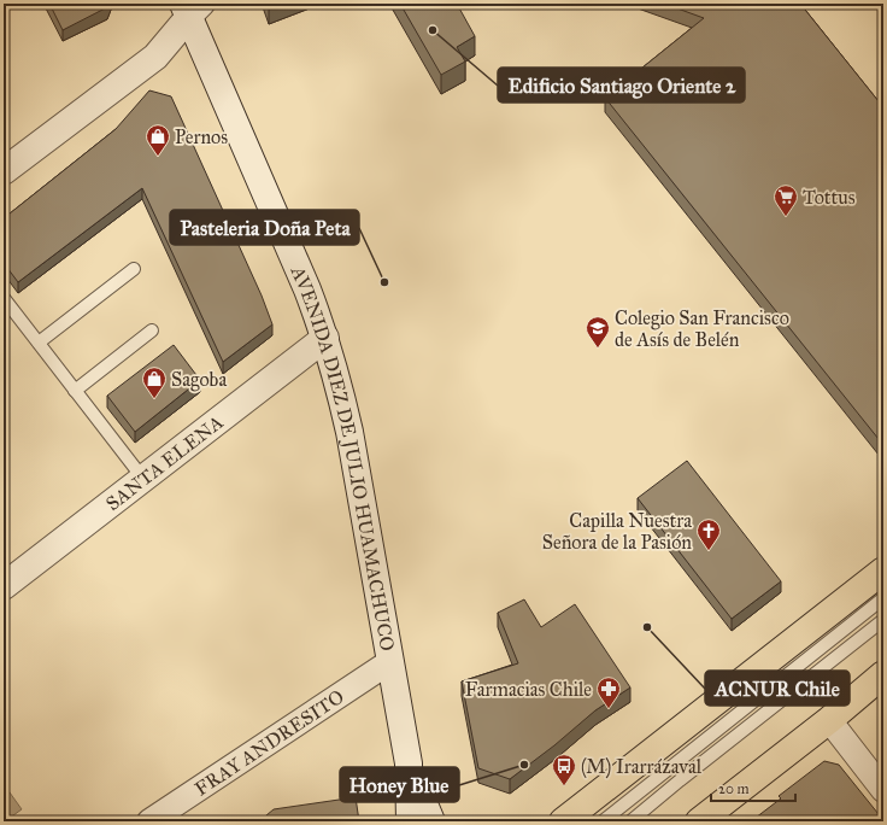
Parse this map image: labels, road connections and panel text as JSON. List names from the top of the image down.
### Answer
{
  "streets": {
    "main road": ["AVENIDA DIEZ DE JULIO HUAMACHUCO", "SANTA ELENA"],
    "street": ["FRAY ANDRESITO"]
  },
  "crossings": [
    ["AVENIDA DIEZ DE JULIO HUAMACHUCO", "SANTA ELENA"],
    ["AVENIDA DIEZ DE JULIO HUAMACHUCO", "FRAY ANDRESITO"]
  ],
  "places": {
    "other": [
      "Edificio Santiago Oriente 2",
      "Pasteleria Doña Peta",
      "ACNUR Chile",
      "Honey Blue"
    ],
    "shop": ["Pernos", "Sagoba"],
    "supermarket": ["Tottus"],
    "school or university": ["Colegio San Francisco de Asís de Belén"],
    "church": ["Capilla Nuestra Señora de la Pasión"],
    "pharmacy": ["Farmacias Chile"],
    "bus stop": ["(M) Irarrázaval"]
  },
  "scale_bar": "20 m"
}
